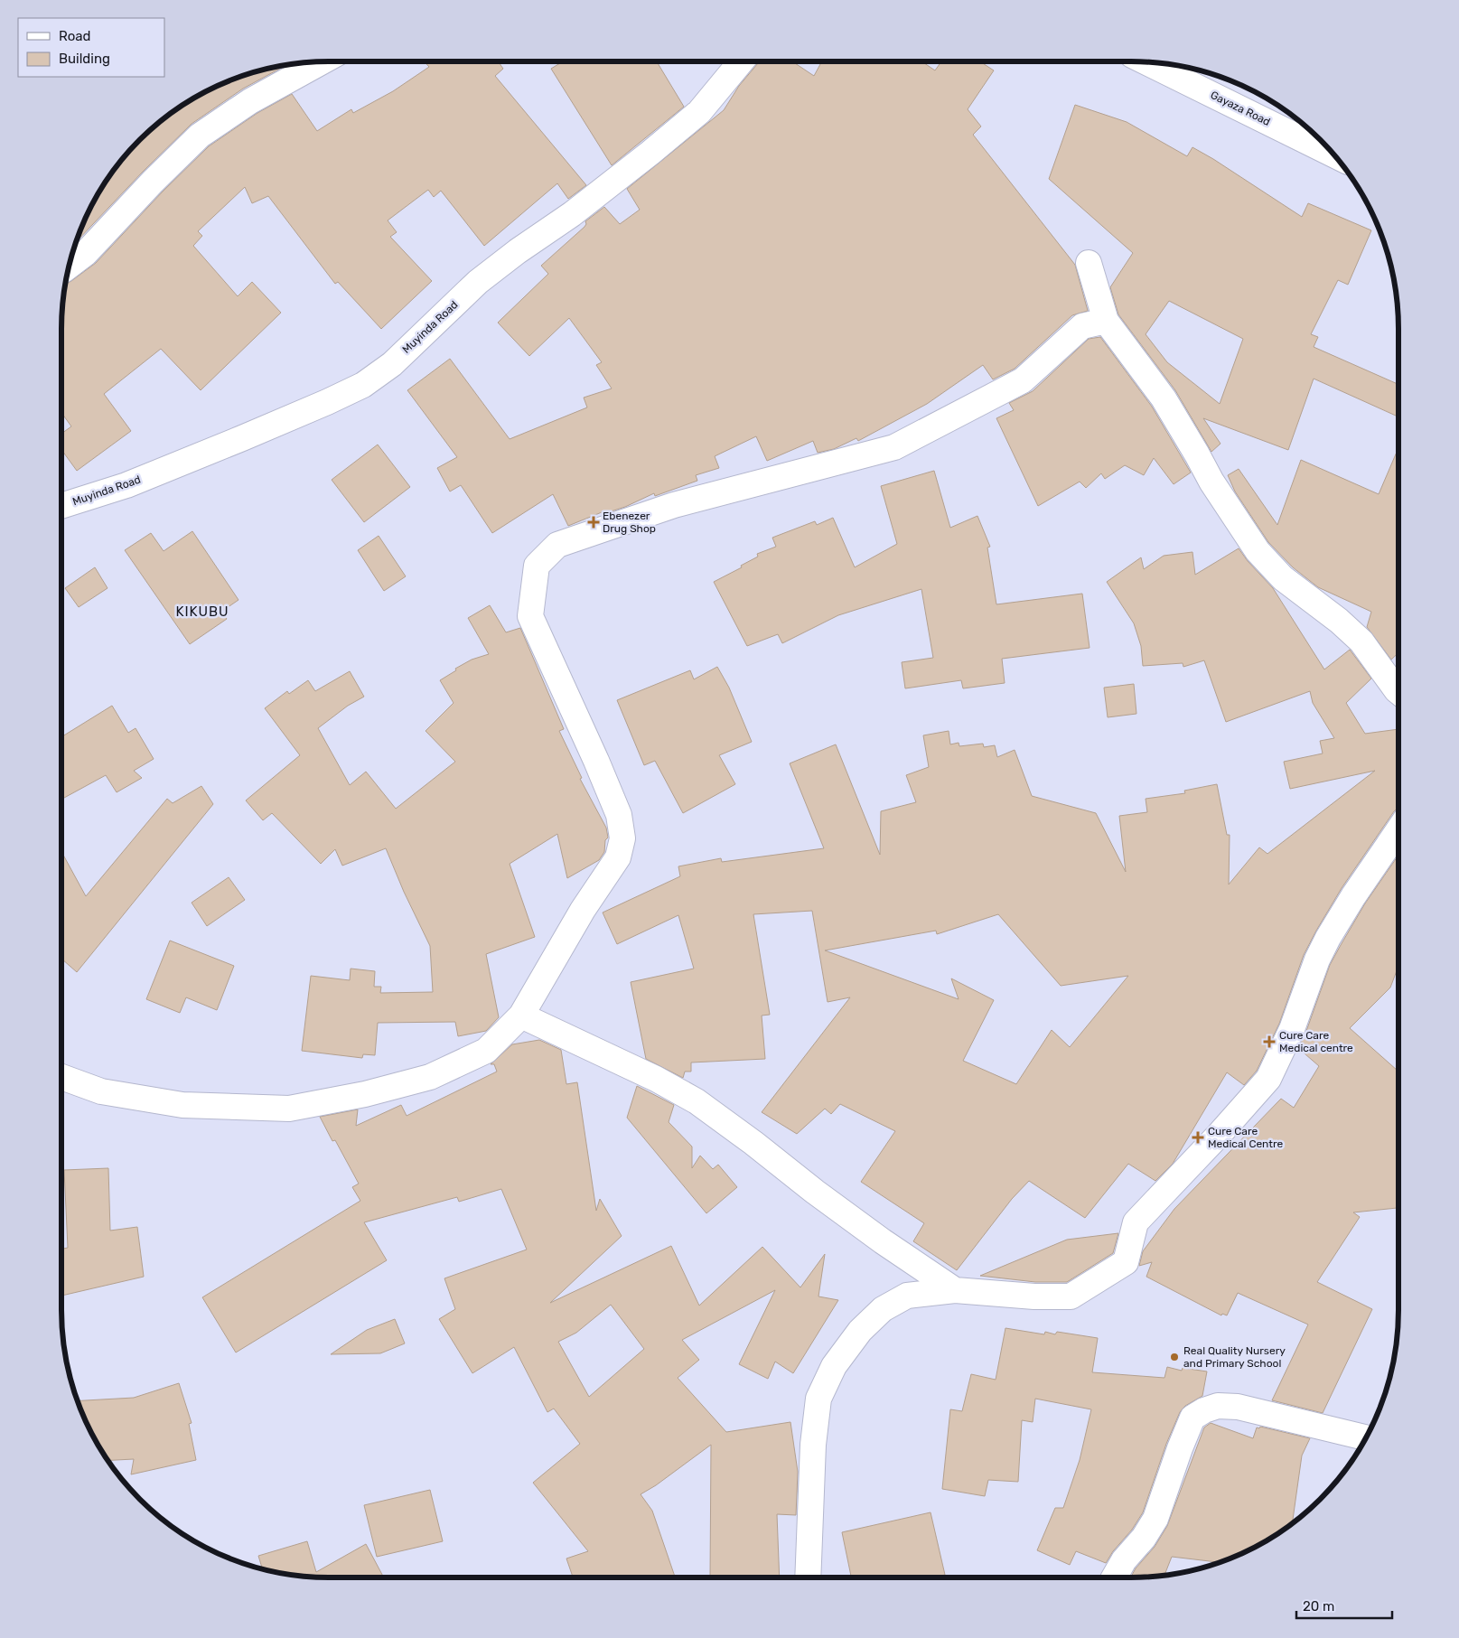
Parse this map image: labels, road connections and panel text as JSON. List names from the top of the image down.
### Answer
{
  "streets": {
    "street": ["Gayaza Road", "Muyinda Road"]
  },
  "districts": ["KIKUBU"],
  "places": {
    "health": ["Ebenezer Drug Shop", "Cure Care Medical centre", "Cure Care Medical Centre"],
    "other": ["Real Quality Nursery and Primary School"]
  },
  "legend": ["Road", "Building"],
  "scale_bar": "20 m"
}
